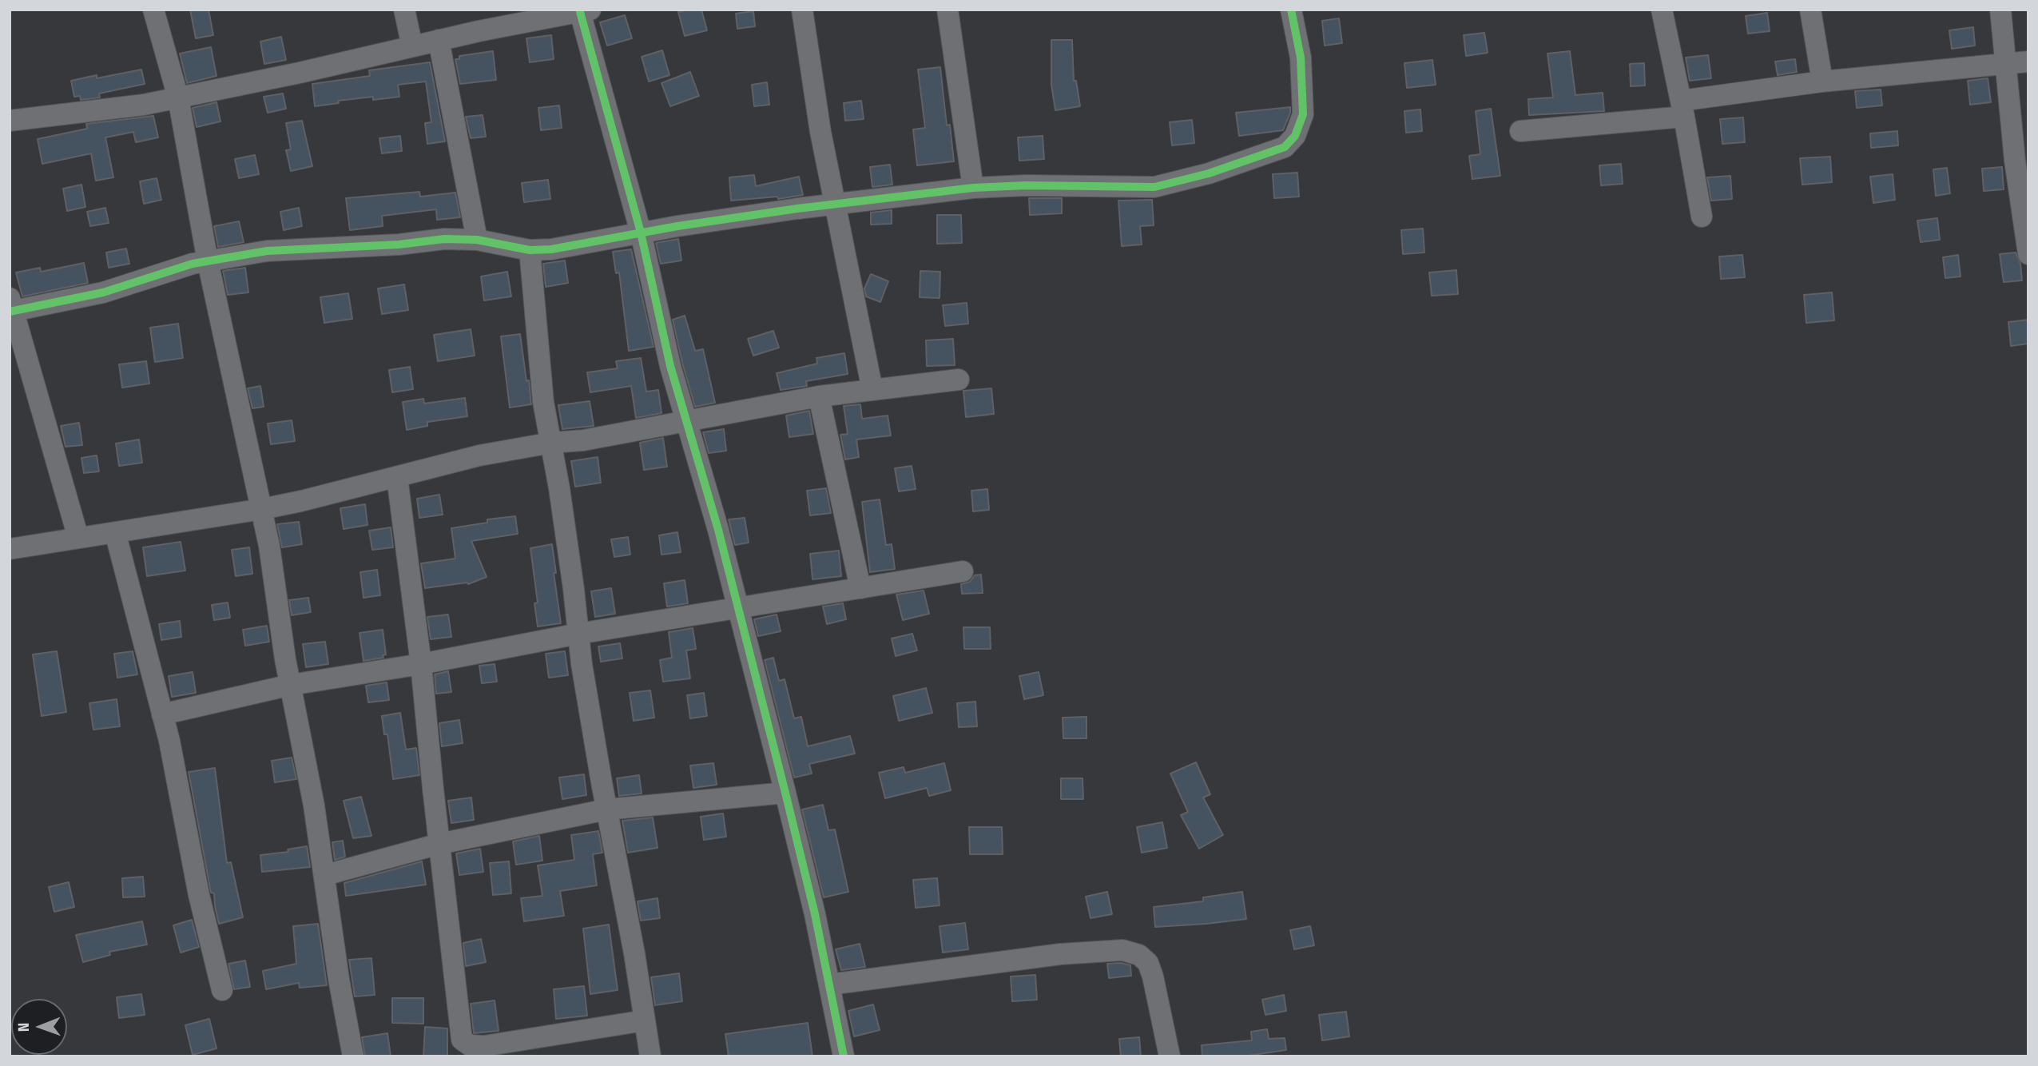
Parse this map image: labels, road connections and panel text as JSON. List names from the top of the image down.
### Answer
{
  "north": "left"
}
